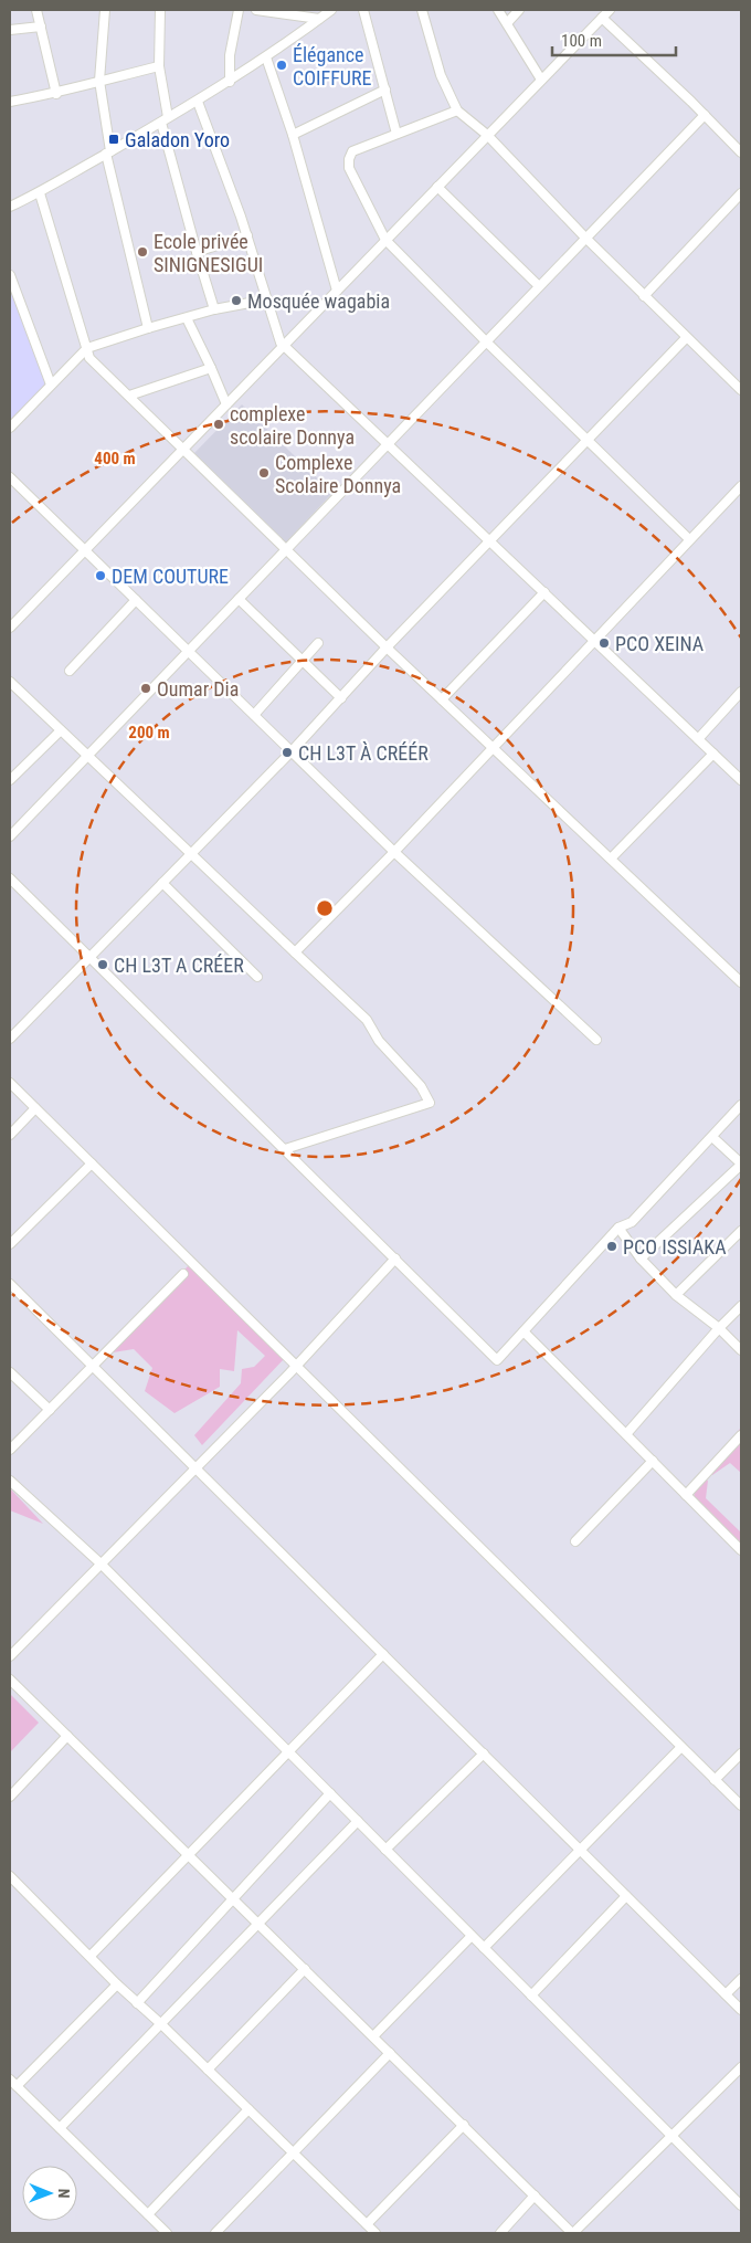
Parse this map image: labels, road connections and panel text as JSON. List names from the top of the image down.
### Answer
{
  "places": {
    "other": [
      "Élégance COIFFURE",
      "Ecole privée SINIGNESIGUI",
      "Mosquée wagabia",
      "complexe scolaire Donnya",
      "Complexe Scolaire Donnya",
      "DEM COUTURE",
      "PCO XEINA",
      "Oumar Dia",
      "CH L3T À CRÉÉR",
      "CH L3T A CRÉER",
      "PCO ISSIAKA"
    ],
    "transit": ["Galadon Yoro"]
  },
  "scale_bar": "100 m",
  "north": "right",
  "rings": ["400 m", "200 m"]
}
